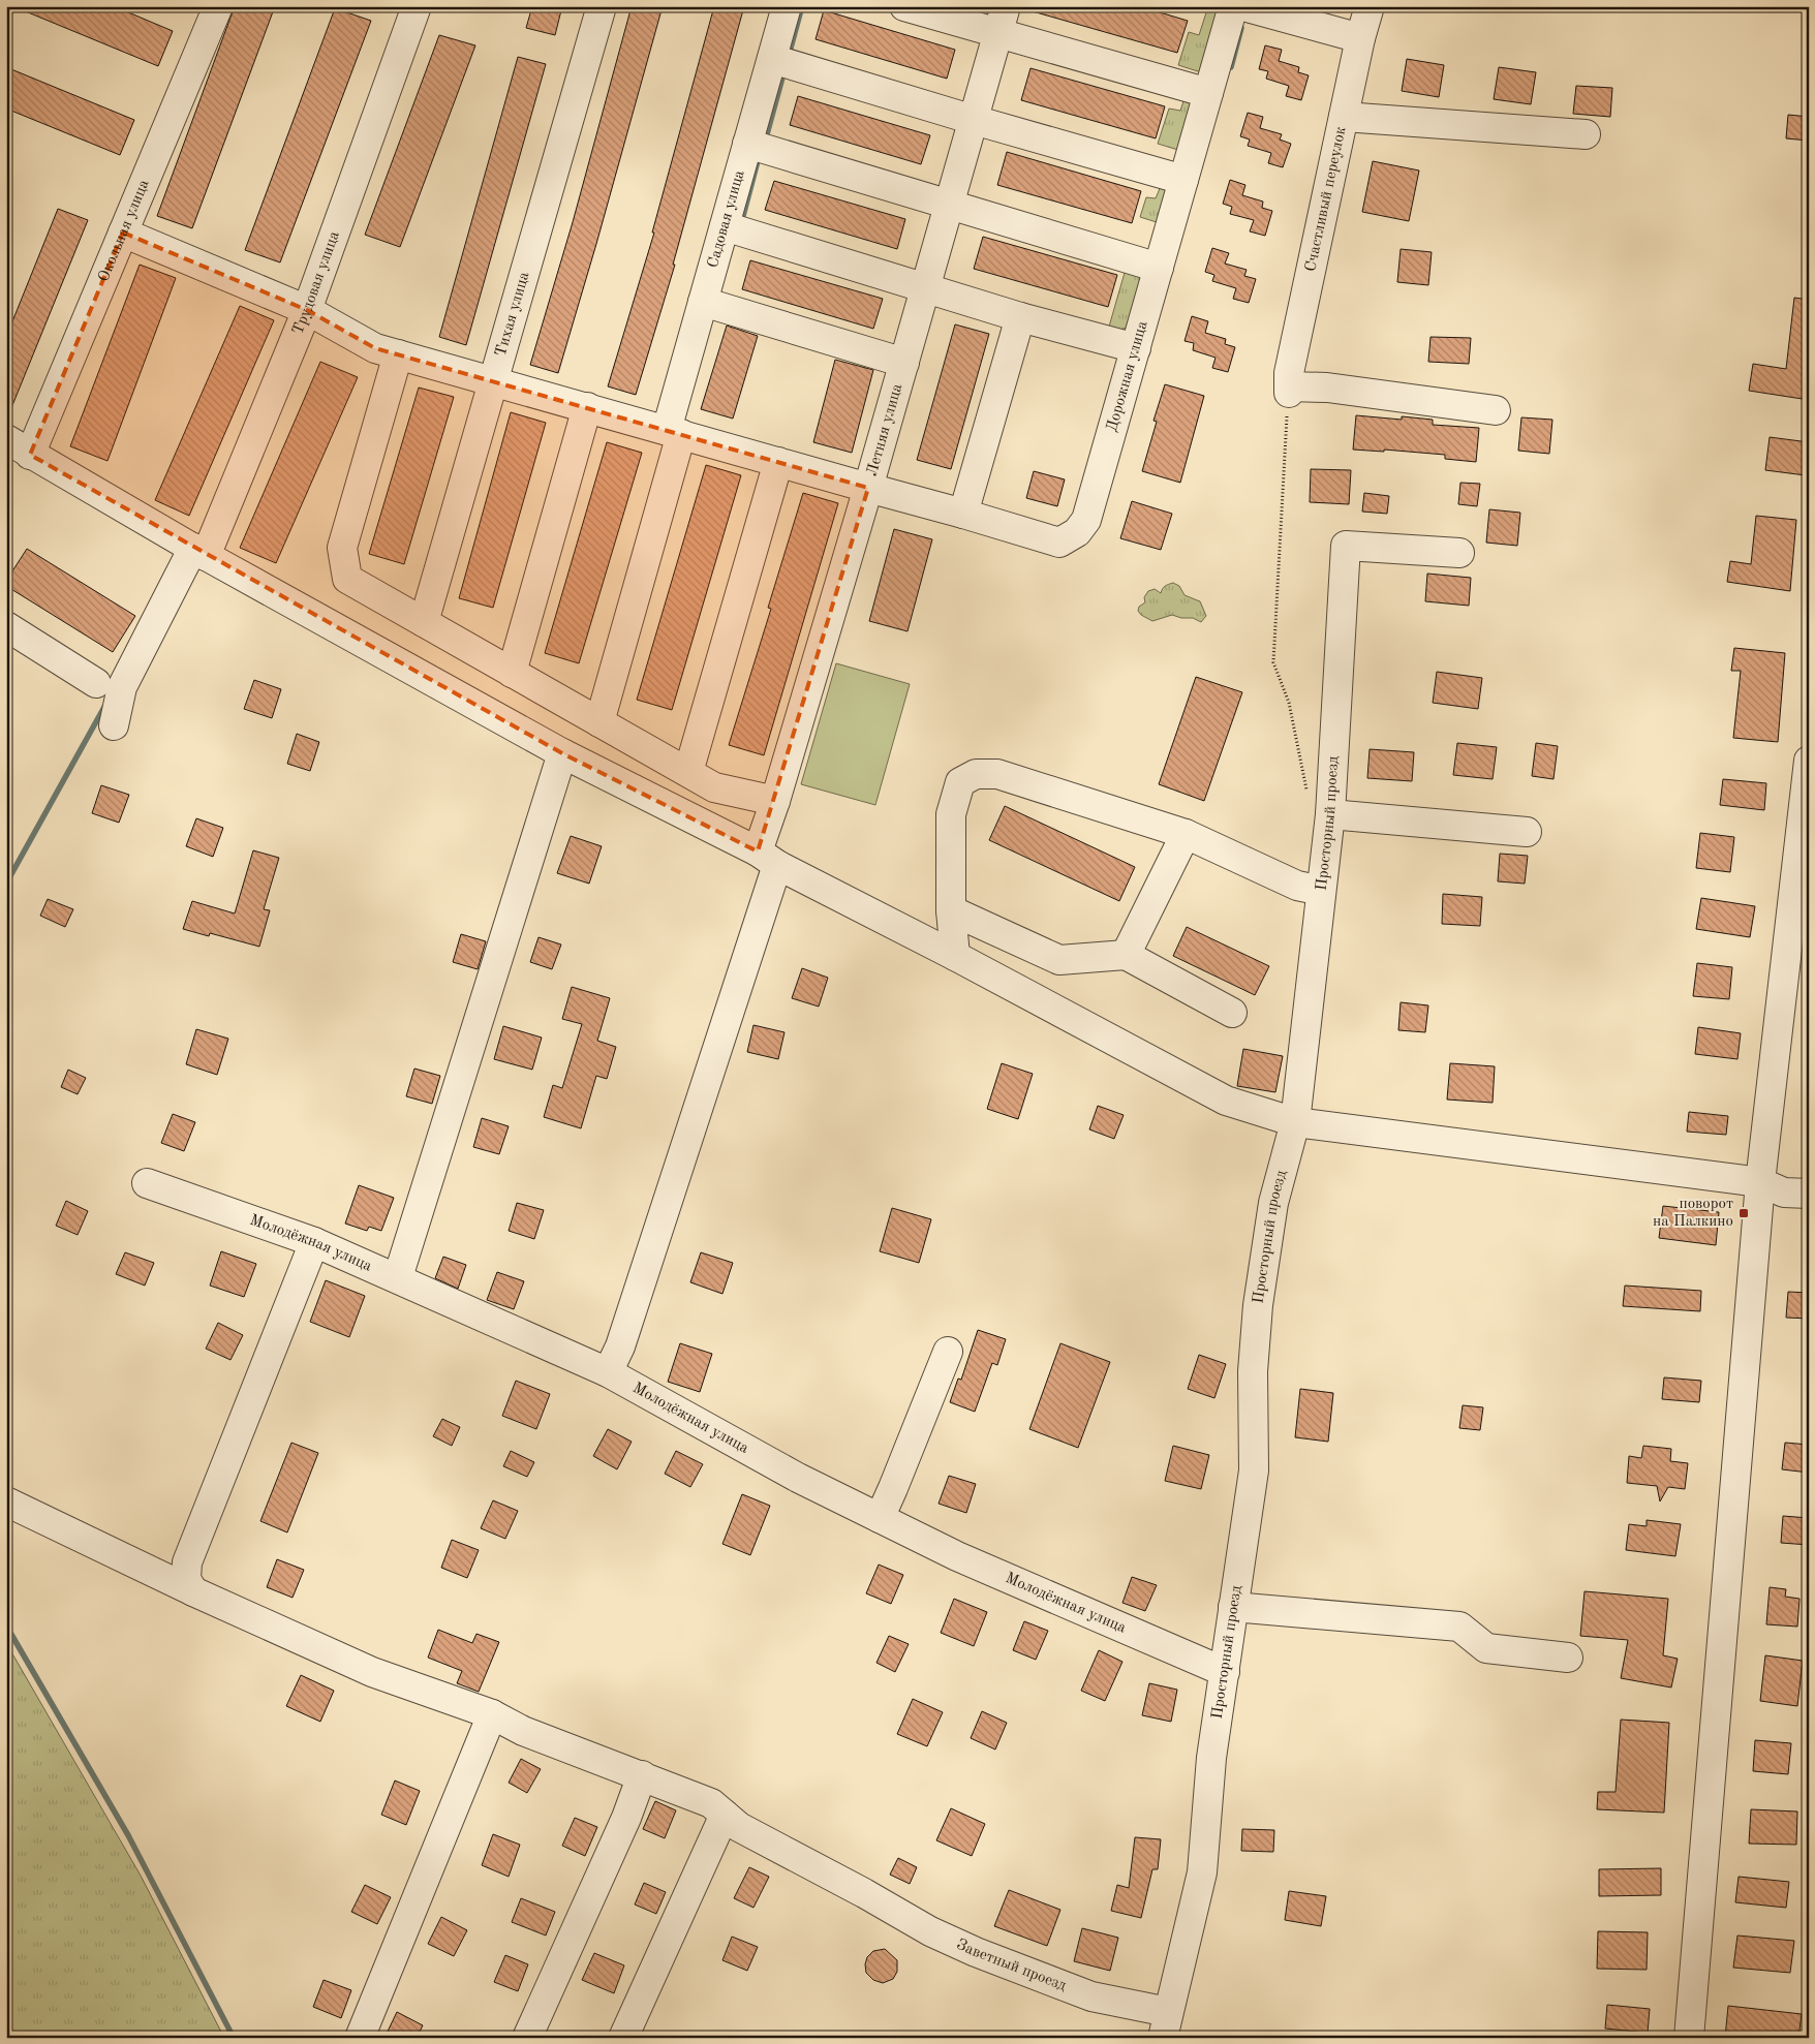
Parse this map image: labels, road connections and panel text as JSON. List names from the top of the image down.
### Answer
{
  "streets": {
    "street": [
      "Счастливый переулок",
      "Садовая улица",
      "Окольная улица",
      "Трудовая улица",
      "Тихая улица",
      "Дорожная улица",
      "Летняя улица",
      "Просторный проезд",
      "Молодёжная улица",
      "Заветный проезд"
    ]
  },
  "crossings": [
    ["Садовая улица", "Дорожная улица"],
    ["Окольная улица", "Дорожная улица"],
    ["Трудовая улица", "Дорожная улица"],
    ["Тихая улица", "Дорожная улица"],
    ["Дорожная улица", "Летняя улица"],
    ["Летняя улица", "Молодёжная улица"],
    ["Просторный проезд", "Молодёжная улица"],
    ["Просторный проезд", "Заветный проезд"]
  ],
  "places": {
    "transit": ["поворот на Палкино"]
  }
}
